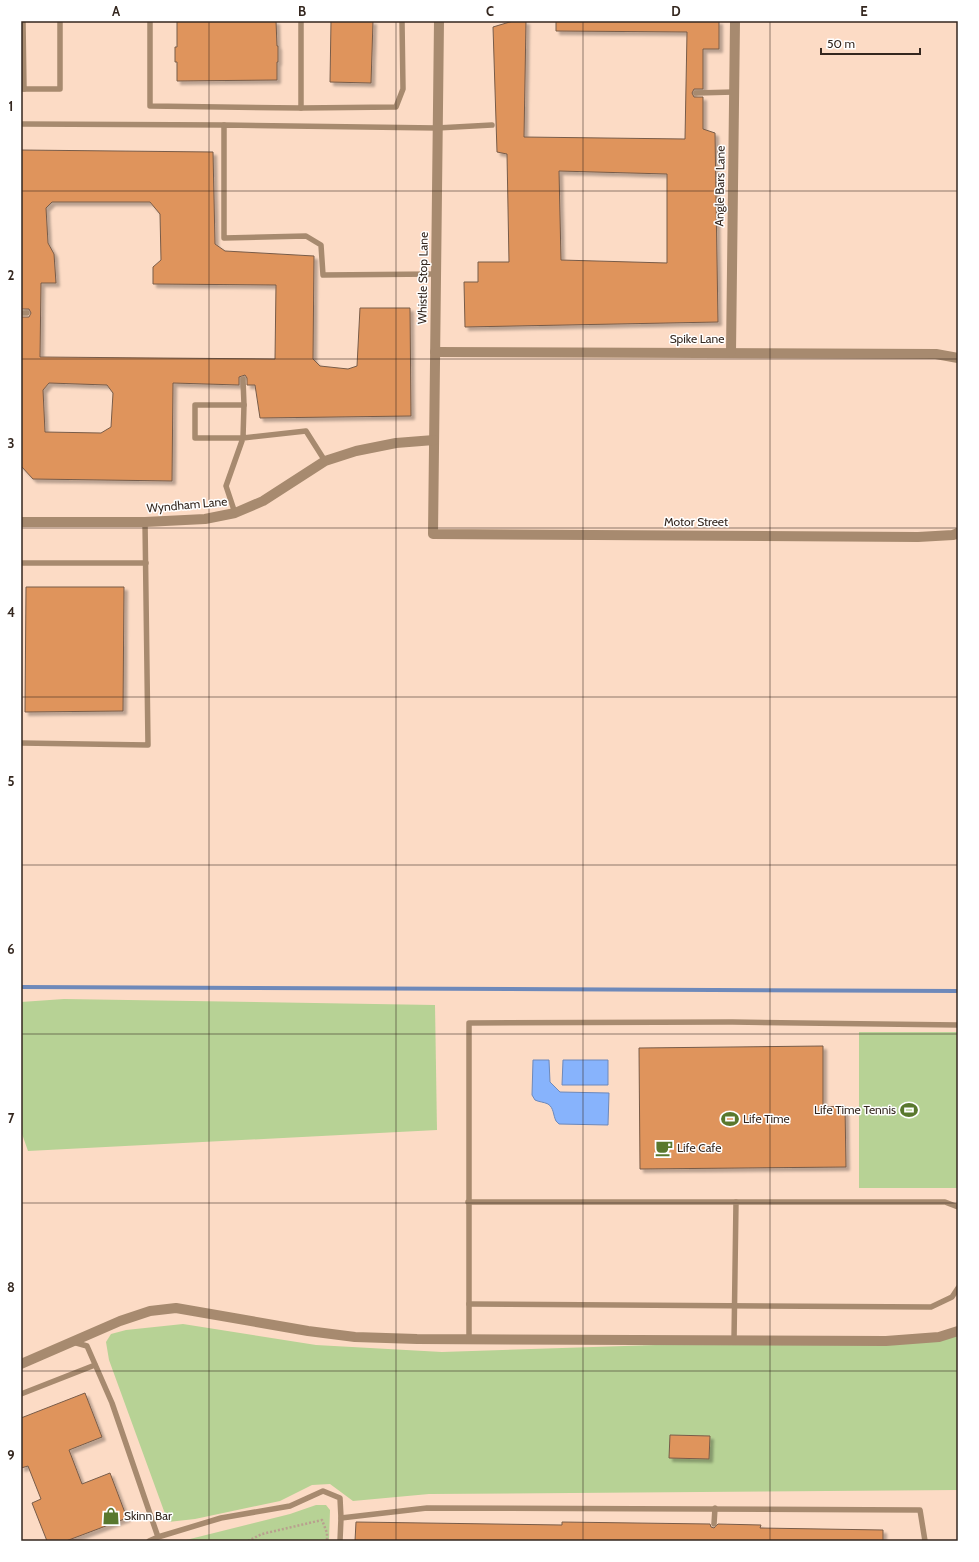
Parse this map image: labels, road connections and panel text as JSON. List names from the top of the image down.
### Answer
{
  "streets": {
    "street": [
      "Angle Bars Lane",
      "Whistle Stop Lane",
      "Spike Lane",
      "Wyndham Lane",
      "Motor Street"
    ]
  },
  "crossings": [
    ["Angle Bars Lane", "Spike Lane"],
    ["Whistle Stop Lane", "Spike Lane"],
    ["Whistle Stop Lane", "Wyndham Lane"],
    ["Whistle Stop Lane", "Motor Street"]
  ],
  "places": {
    "sports": ["Life Time Tennis", "Life Time"],
    "cafe": ["Life Cafe"],
    "shop": ["Skinn Bar"]
  },
  "scale_bar": "50 m",
  "grid": {
    "columns": [
      "A",
      "B",
      "C",
      "D",
      "E"
    ],
    "rows": [
      "1",
      "2",
      "3",
      "4",
      "5",
      "6",
      "7",
      "8",
      "9"
    ]
  }
}
